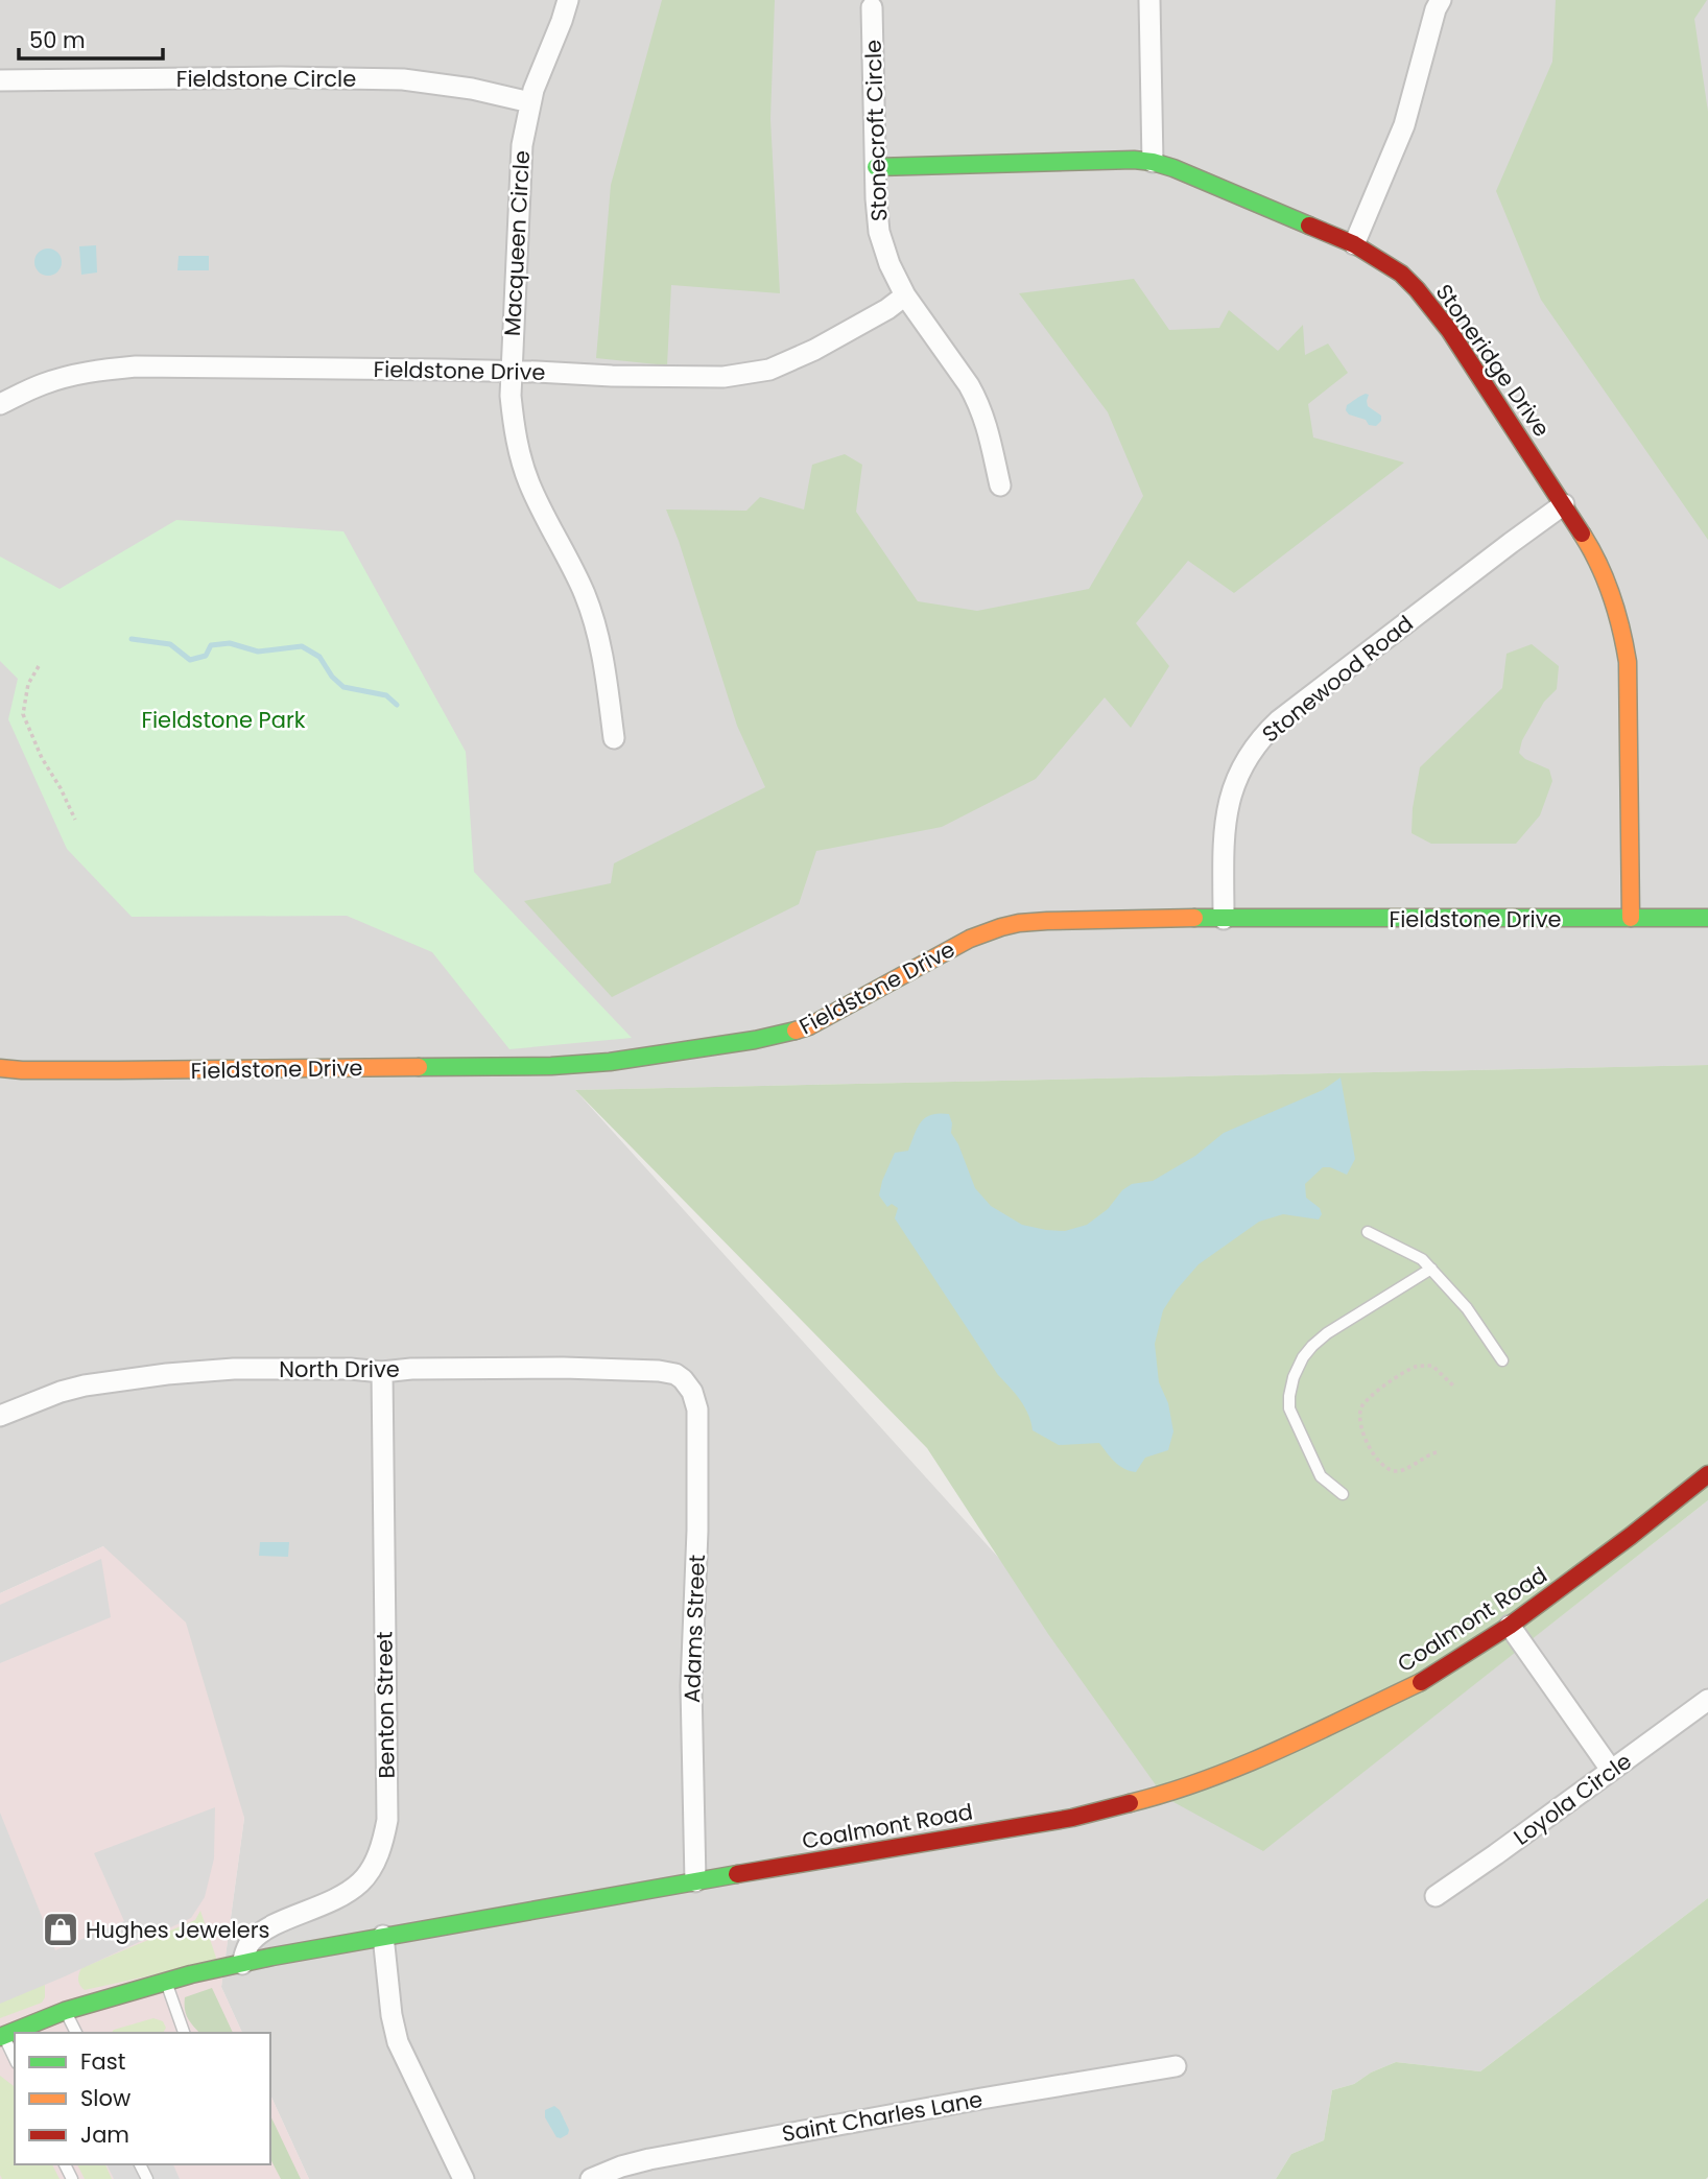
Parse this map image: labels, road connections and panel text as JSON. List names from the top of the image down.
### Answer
{
  "streets": {
    "street": [
      "Fieldstone Circle",
      "Stonecroft Circle",
      "Macqueen Circle",
      "Stoneridge Drive",
      "Fieldstone Drive",
      "Stonewood Road",
      "North Drive",
      "Coalmont Road",
      "Adams Street",
      "Benton Street",
      "Loyola Circle",
      "Saint Charles Lane"
    ]
  },
  "crossings": [
    ["Fieldstone Circle", "Macqueen Circle"],
    ["Stonecroft Circle", "Stoneridge Drive"],
    ["Stonecroft Circle", "Fieldstone Drive"],
    ["Macqueen Circle", "Fieldstone Drive"],
    ["Stoneridge Drive", "Fieldstone Drive"],
    ["Stoneridge Drive", "Stonewood Road"],
    ["Fieldstone Drive", "Stonewood Road"],
    ["North Drive", "Adams Street"],
    ["North Drive", "Benton Street"],
    ["Coalmont Road", "Adams Street"],
    ["Coalmont Road", "Benton Street"]
  ],
  "parks": ["Fieldstone Park"],
  "places": {
    "shop": ["Hughes Jewelers"]
  },
  "legend": ["Fast", "Slow", "Jam"],
  "scale_bar": "50 m"
}
